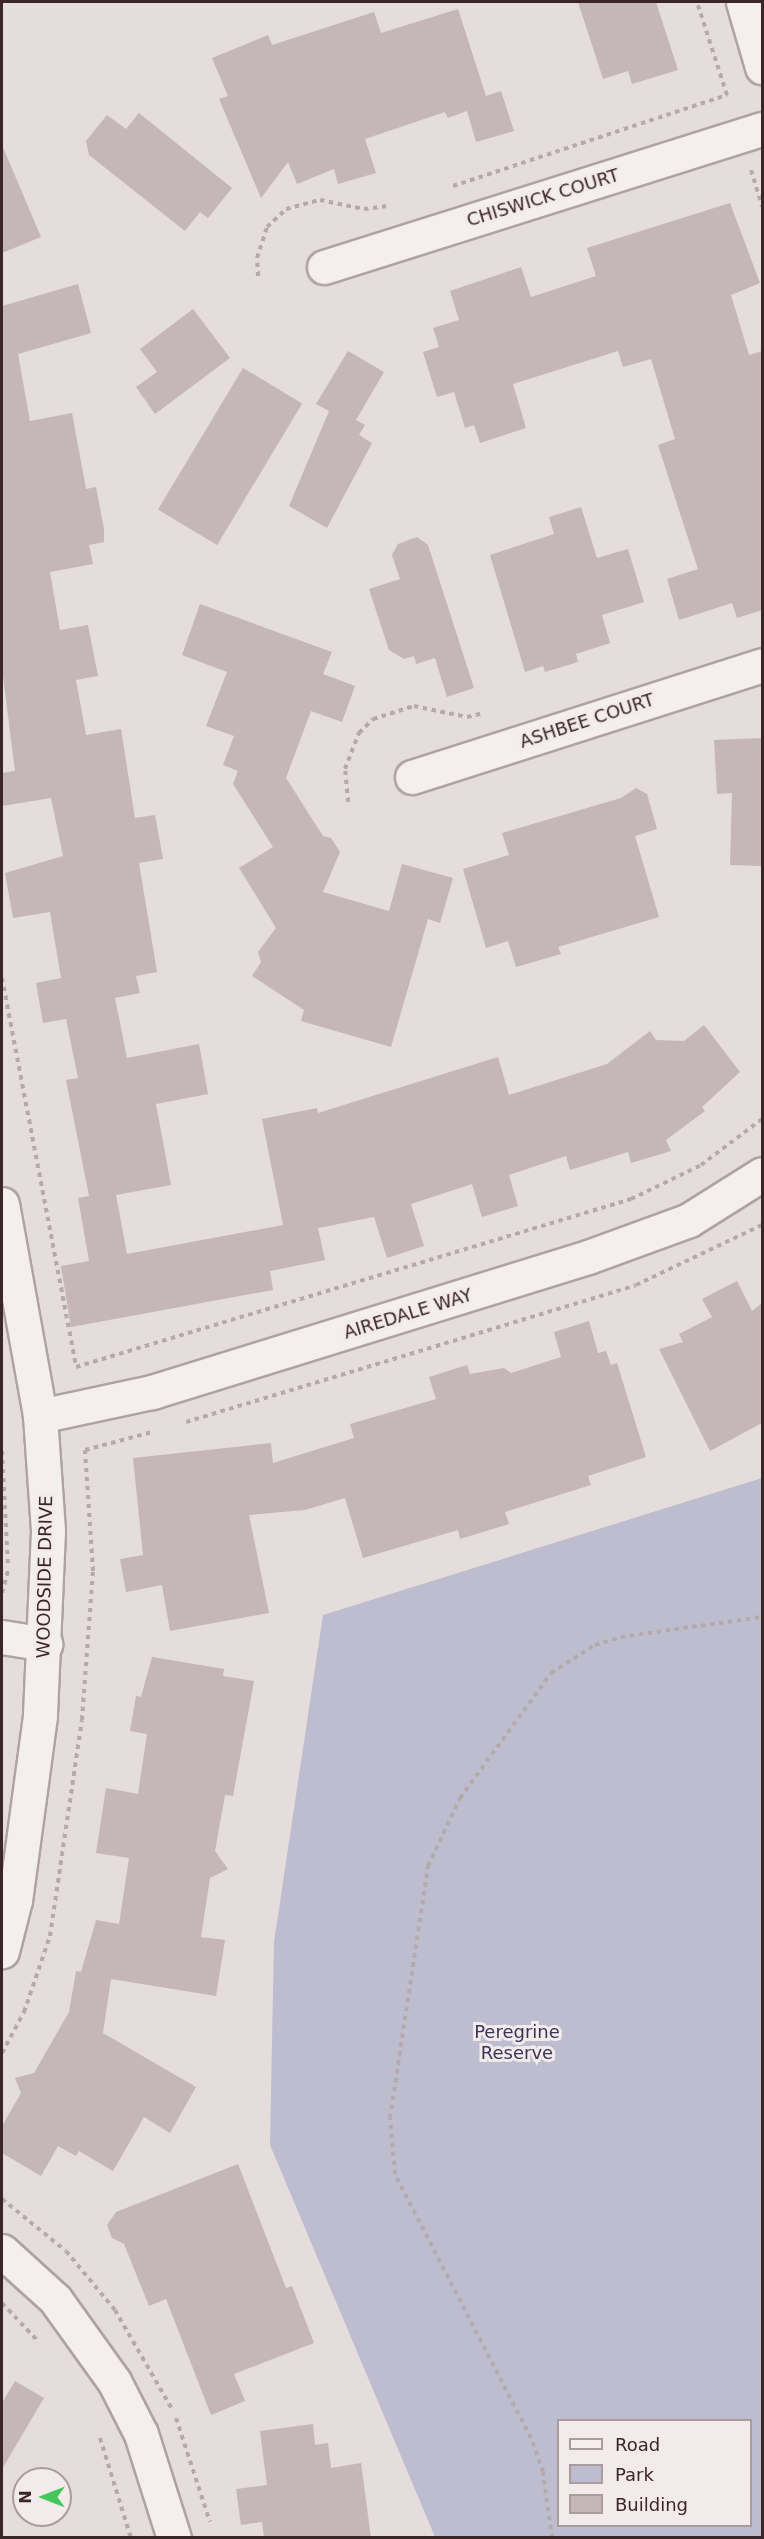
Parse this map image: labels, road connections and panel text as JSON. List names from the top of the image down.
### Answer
{
  "streets": {
    "street": [
      "CHISWICK COURT",
      "ASHBEE COURT",
      "AIREDALE WAY",
      "WOODSIDE DRIVE"
    ]
  },
  "crossings": [
    ["AIREDALE WAY", "WOODSIDE DRIVE"]
  ],
  "parks": ["Peregrine Reserve"],
  "legend": ["Road", "Park", "Building"],
  "north": "left"
}
